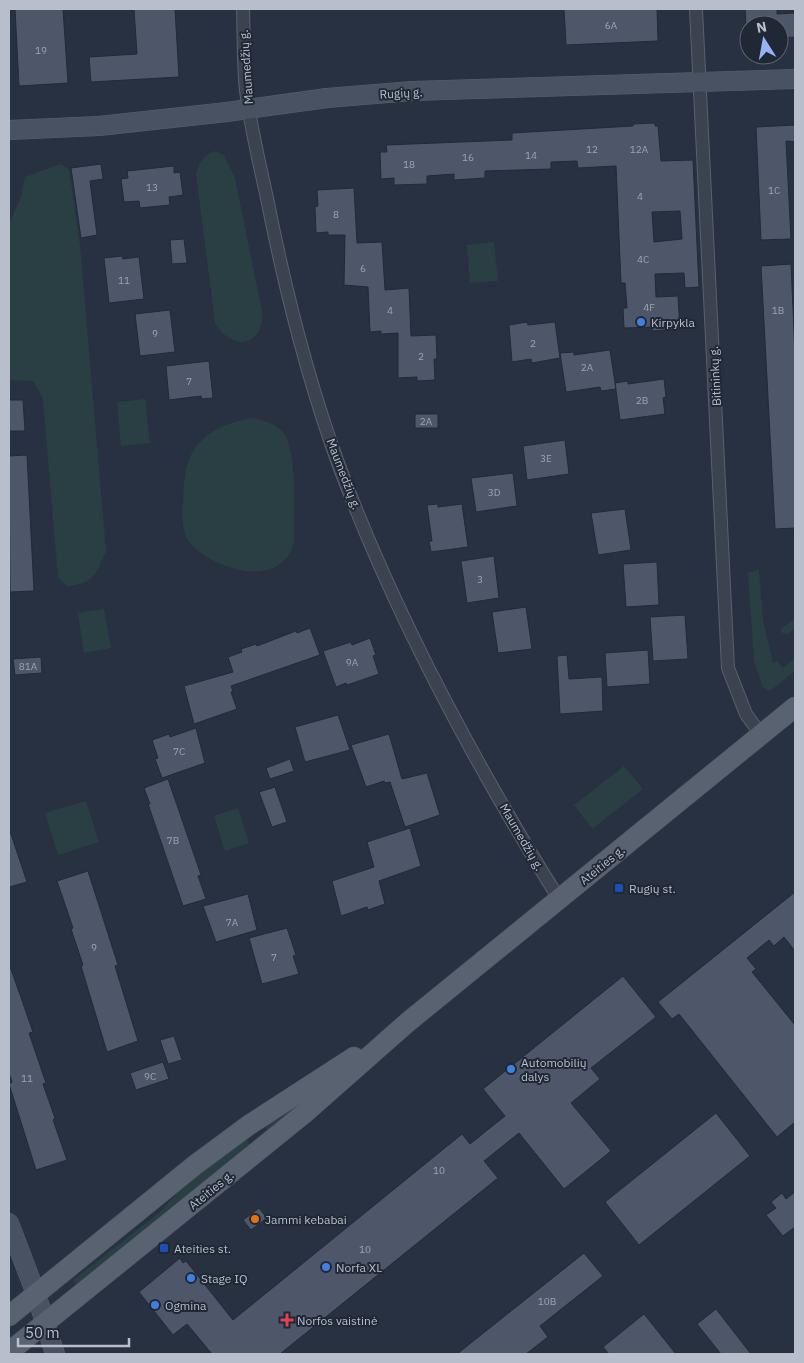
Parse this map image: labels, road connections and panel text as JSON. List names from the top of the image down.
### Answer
{
  "streets": {
    "main road": ["Ateities g."],
    "street": ["Maumedžių g.", "Rugių g.", "Bitininkų g."]
  },
  "crossings": [
    ["Maumedžių g.", "Rugių g."],
    ["Maumedžių g.", "Ateities g."],
    ["Rugių g.", "Bitininkų g."],
    ["Bitininkų g.", "Ateities g."]
  ],
  "places": {
    "other": [
      "Kirpykla",
      "Automobilių dalys",
      "Jammi kebabai",
      "Norfa XL",
      "Stage IQ",
      "Ogmina"
    ],
    "transit": ["Rugių st.", "Ateities st."],
    "health": ["Norfos vaistinė"]
  },
  "house_numbers": [
    "6A",
    "19",
    "12",
    "12A",
    "14",
    "16",
    "18",
    "13",
    "1C",
    "4",
    "8",
    "4C",
    "6",
    "11",
    "4F",
    "4",
    "1B",
    "9",
    "2",
    "2",
    "2A",
    "7",
    "2B",
    "2A",
    "3E",
    "3D",
    "3",
    "9A",
    "81A",
    "7C",
    "7B",
    "7A",
    "9",
    "7",
    "9C",
    "11",
    "10",
    "10",
    "10B"
  ],
  "scale_bar": "50 m",
  "north": "top"
}
